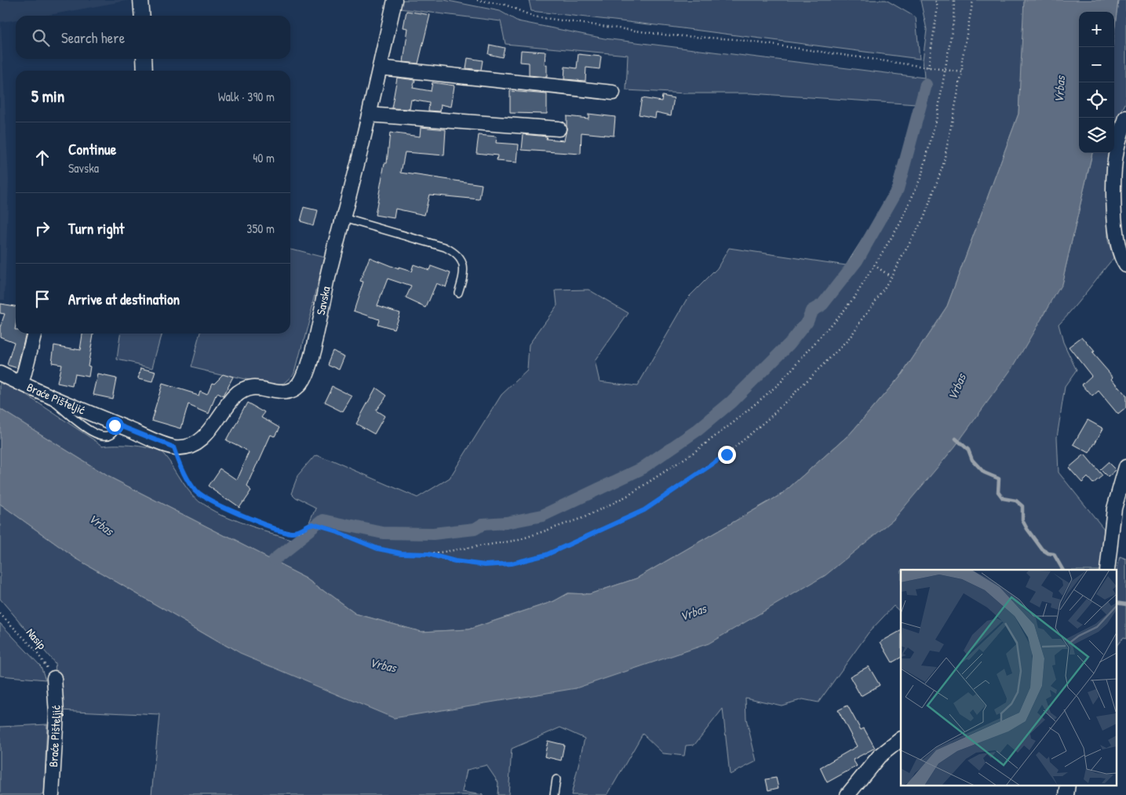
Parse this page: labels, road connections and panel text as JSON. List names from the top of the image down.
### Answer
{
  "streets": {
    "street": ["Savska", "Braće Pišteljić"],
    "path": ["Nasip"]
  },
  "crossings": [
    ["Savska", "Braće Pišteljić"],
    ["Braće Pišteljić", "Nasip"]
  ],
  "water": ["Vrbas"],
  "page": {
    "map_buttons": ["+", "−"],
    "search": "Search here",
    "heading": ["5 min", "Walk · 390 m"],
    "list": [
      ["Continue", "Savska", "40 m"],
      ["Turn right", "350 m"],
      "Arrive at destination"
    ]
  }
}
